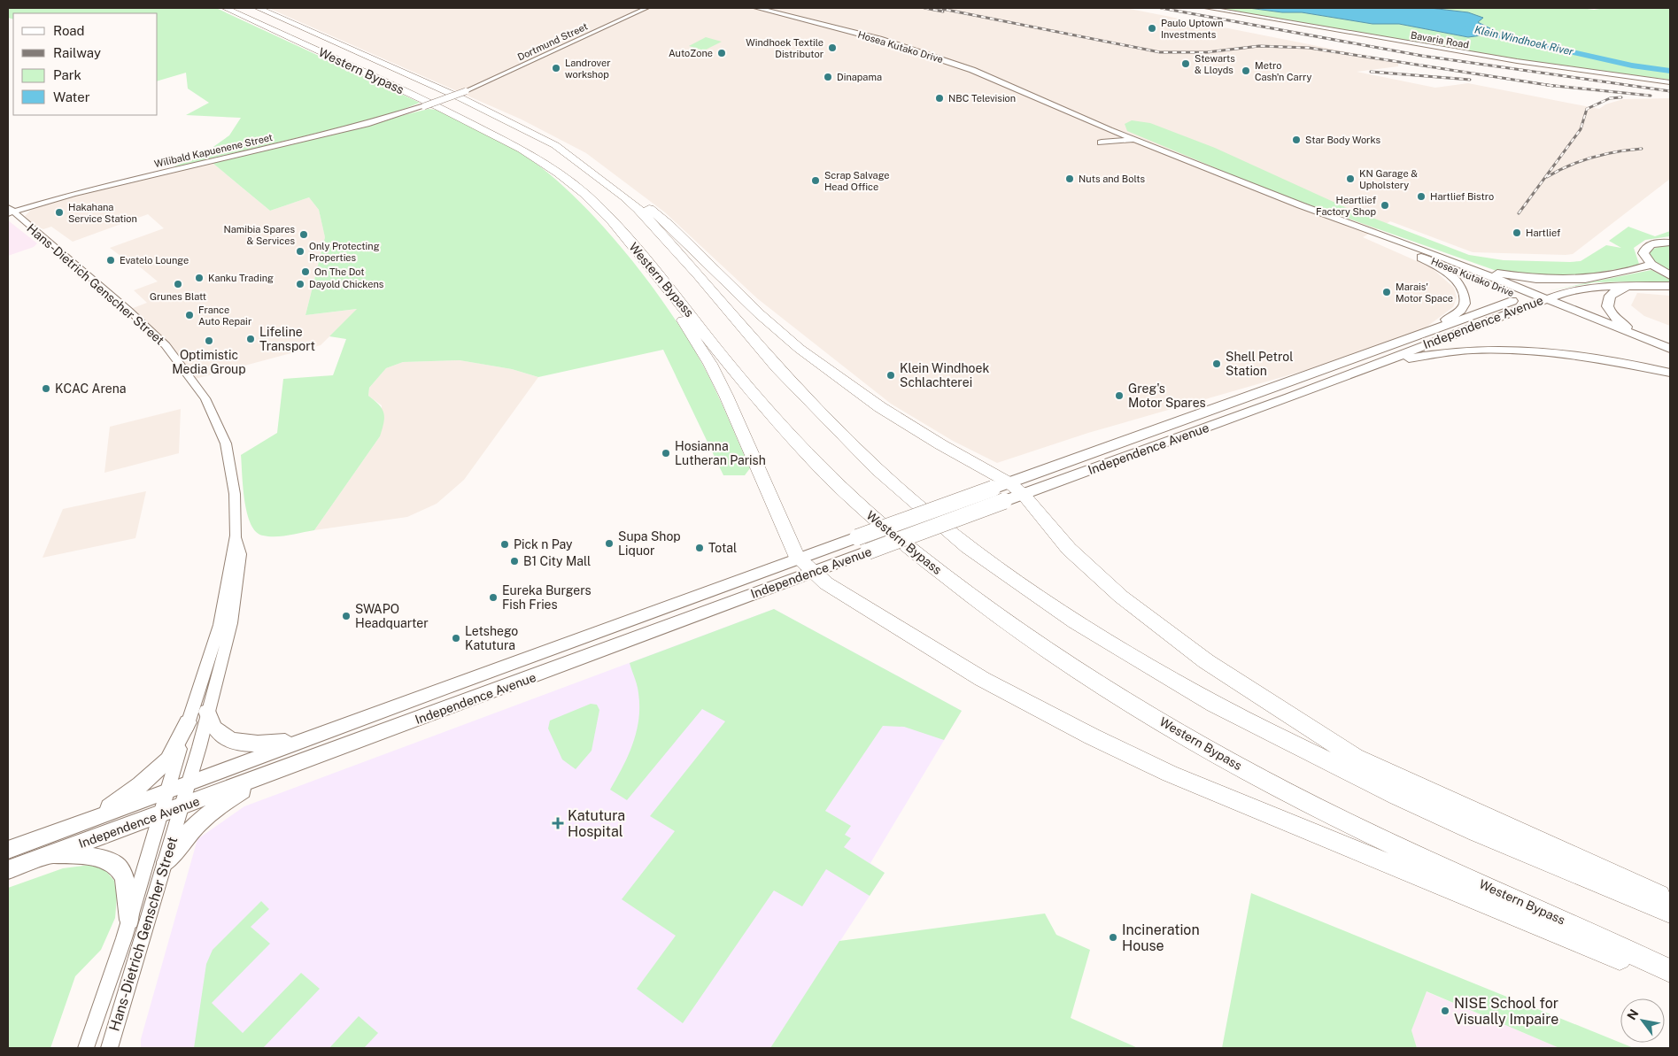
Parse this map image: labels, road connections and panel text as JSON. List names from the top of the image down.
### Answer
{
  "streets": {
    "highway": ["Western Bypass"],
    "main road": ["Hosea Kutako Drive", "Independence Avenue"],
    "street": [
      "Bavaria Road",
      "Dortmund Street",
      "Wilibald Kapuenene Street",
      "Hans-Dietrich Genscher Street"
    ]
  },
  "crossings": [
    ["Dortmund Street", "Wilibald Kapuenene Street"],
    ["Hosea Kutako Drive", "Independence Avenue"],
    ["Wilibald Kapuenene Street", "Hans-Dietrich Genscher Street"],
    ["Hans-Dietrich Genscher Street", "Independence Avenue"]
  ],
  "water": ["Klein Windhoek River"],
  "places": {
    "other": [
      "Paulo Uptown Investments",
      "Windhoek Textile Distributor",
      "AutoZone",
      "Stewarts & Lloyds",
      "Landrover workshop",
      "Metro Cash'n Carry",
      "Dinapama",
      "NBC Television",
      "Star Body Works",
      "Nuts and Bolts",
      "KN Garage & Upholstery",
      "Scrap Salvage Head Office",
      "Hartlief Bistro",
      "Heartlief Factory Shop",
      "Hakahana Service Station",
      "Hartlief",
      "Namibia Spares & Services",
      "Only Protecting Properties",
      "Evatelo Lounge",
      "On The Dot",
      "Kanku Trading",
      "Grunes Blatt",
      "Dayold Chickens",
      "Marais' Motor Space",
      "France Auto Repair",
      "Lifeline Transport",
      "Optimistic Media Group",
      "Shell Petrol Station",
      "Klein Windhoek Schlachterei",
      "KCAC Arena",
      "Greg's Motor Spares",
      "Hosianna Lutheran Parish",
      "Supa Shop Liquor",
      "Pick n Pay",
      "Total",
      "B1 City Mall",
      "Eureka Burgers Fish Fries",
      "SWAPO Headquarter",
      "Letshego Katutura",
      "Incineration House",
      "NISE School for Visually Impaire"
    ],
    "health": ["Katutura Hospital"]
  },
  "legend": [
    "Road",
    "Railway",
    "Park",
    "Water"
  ],
  "north": "top left"
}
